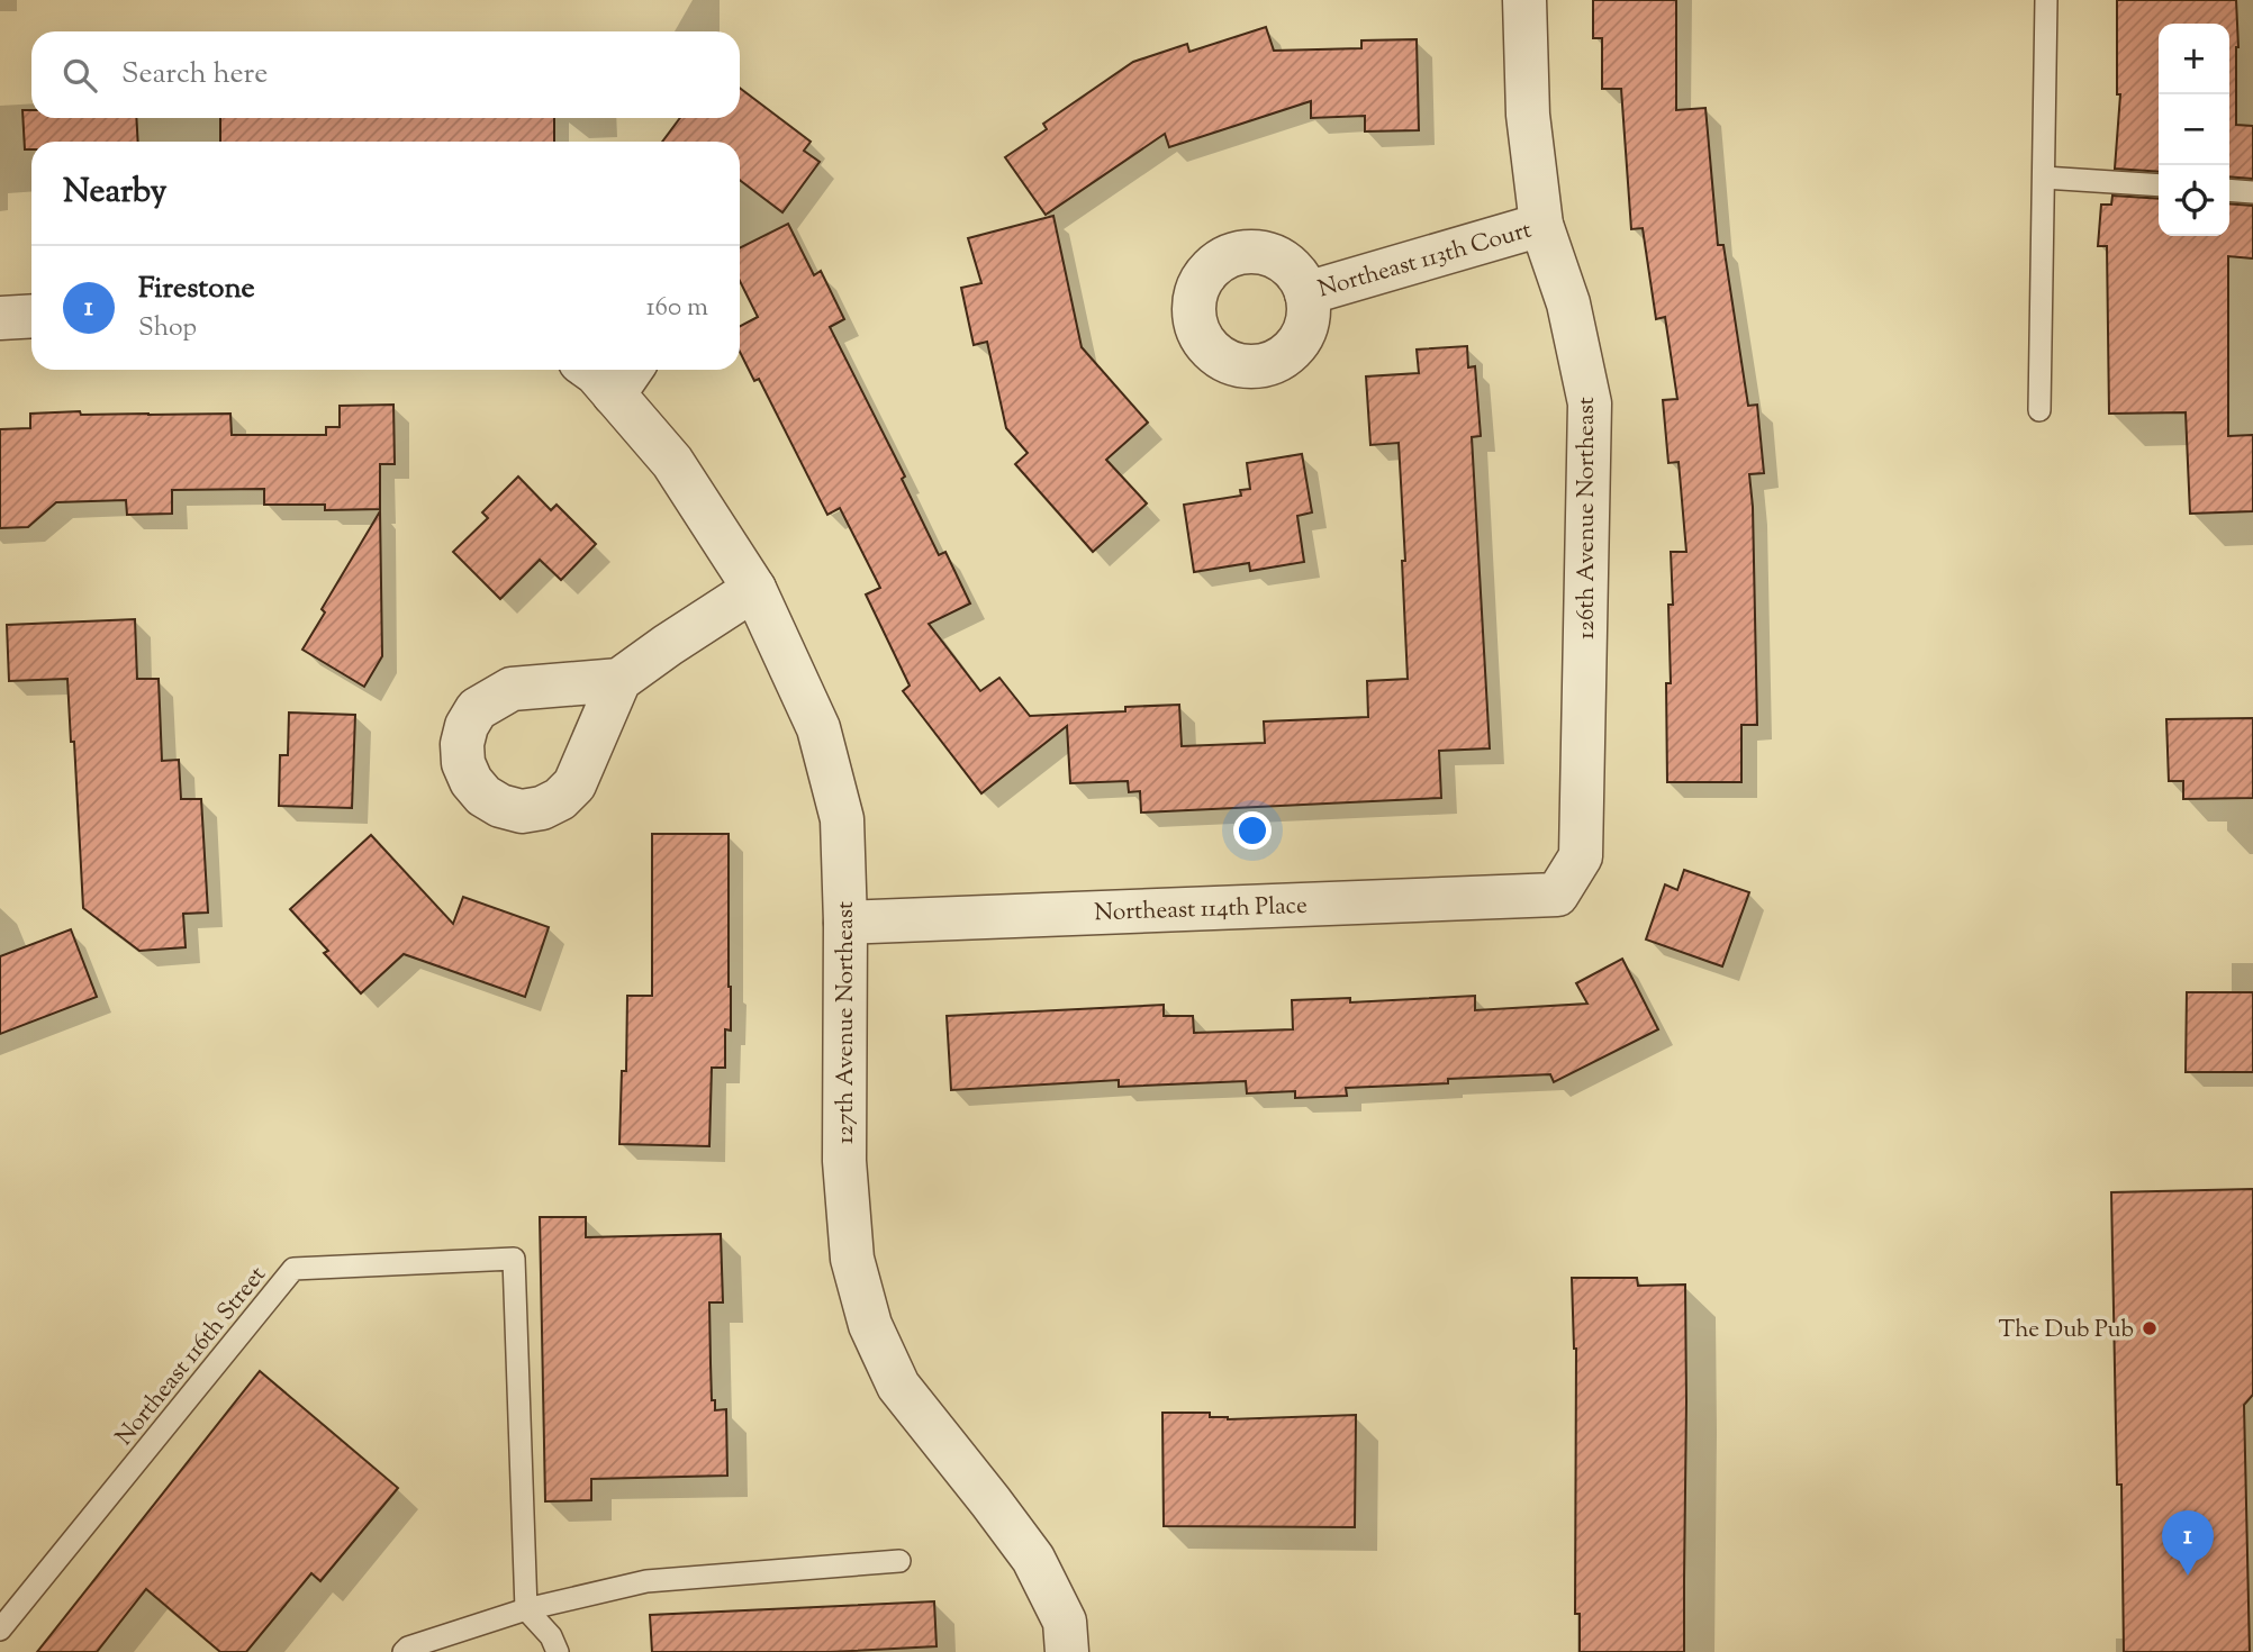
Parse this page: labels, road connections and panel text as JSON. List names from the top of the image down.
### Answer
{
  "streets": {
    "street": [
      "Northeast 113th Court",
      "126th Avenue Northeast",
      "Northeast 114th Place",
      "127th Avenue Northeast"
    ],
    "lane": ["Northeast 116th Street"]
  },
  "crossings": [
    ["Northeast 113th Court", "126th Avenue Northeast"],
    ["126th Avenue Northeast", "Northeast 114th Place"],
    ["Northeast 114th Place", "127th Avenue Northeast"]
  ],
  "places": ["The Dub Pub"],
  "page": {
    "map_buttons": ["+", "−"],
    "search": "Search here",
    "heading": "Nearby",
    "list": [
      {
        "mark": "1",
        "name": "Firestone",
        "note": "Shop",
        "value": "160 m"
      }
    ],
    "pins": "1"
  }
}
